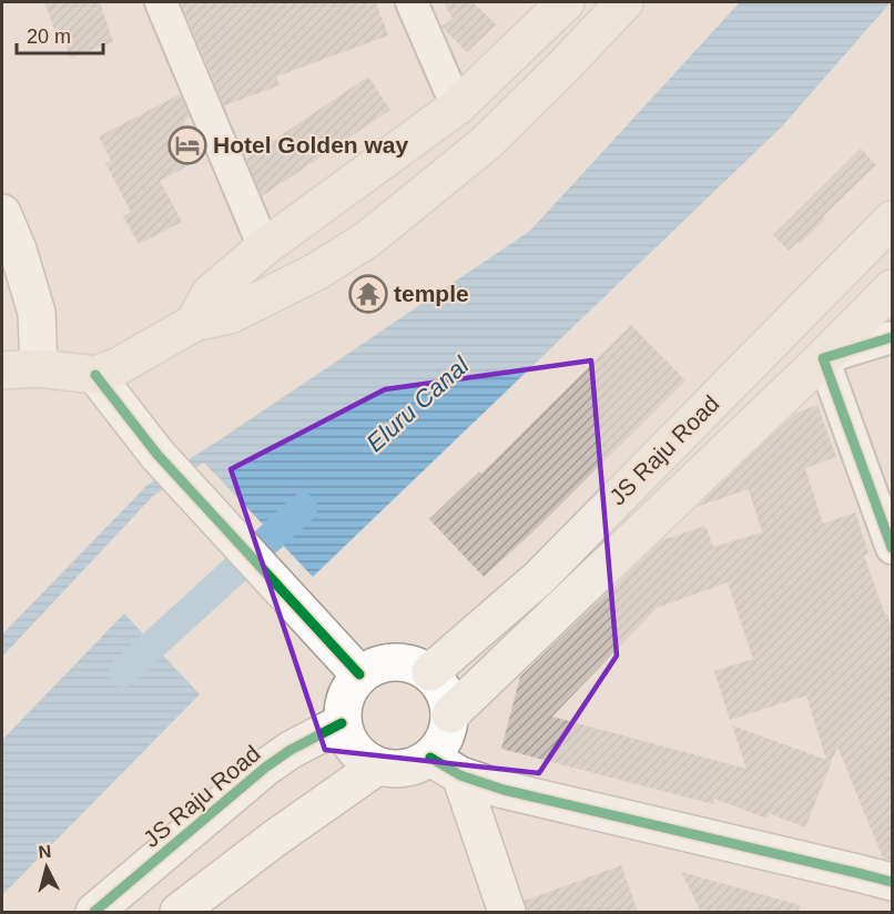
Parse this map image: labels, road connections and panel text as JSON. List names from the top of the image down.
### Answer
{
  "streets": {
    "main road": ["JS Raju Road"]
  },
  "water": ["Eluru Canal"],
  "places": {
    "hotel": ["Hotel Golden way"],
    "temple": ["temple"]
  },
  "scale_bar": "20 m",
  "north": "top"
}
